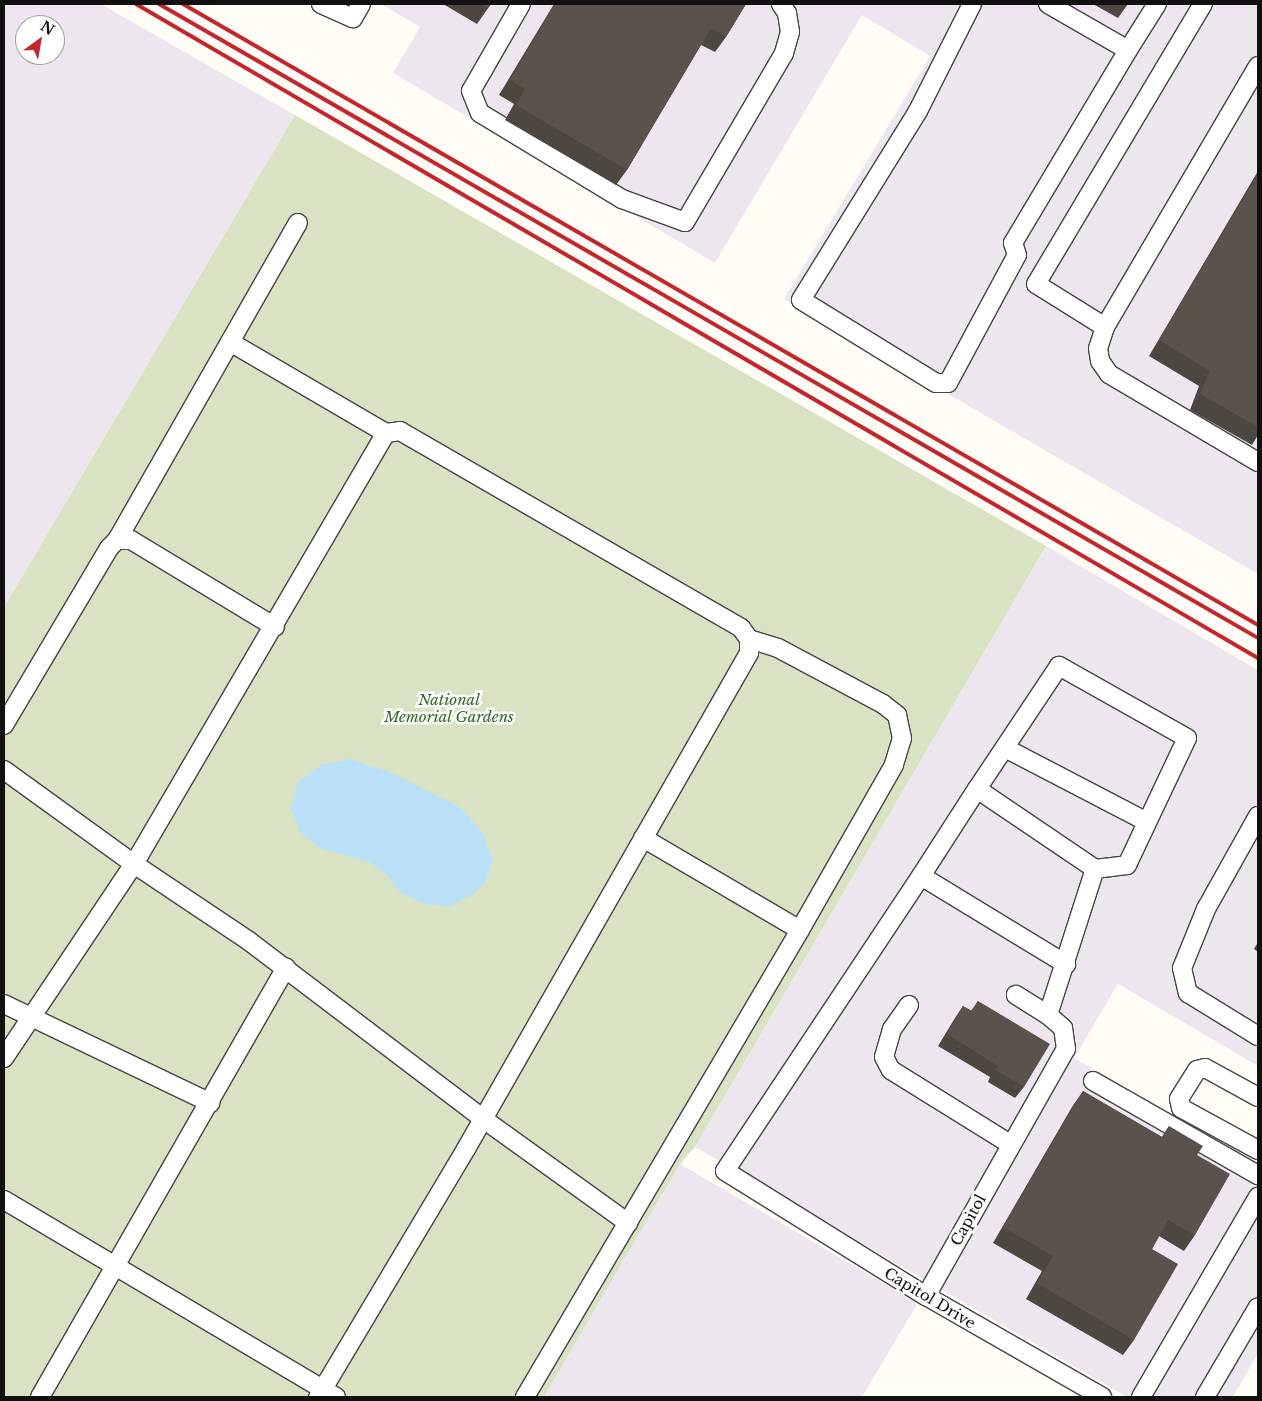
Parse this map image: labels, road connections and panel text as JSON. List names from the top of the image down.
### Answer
{
  "streets": {
    "street": ["Capitol", "Capitol Drive"]
  },
  "crossings": [
    ["Capitol", "Capitol Drive"]
  ],
  "parks": ["National Memorial Gardens"],
  "north": "top right"
}
